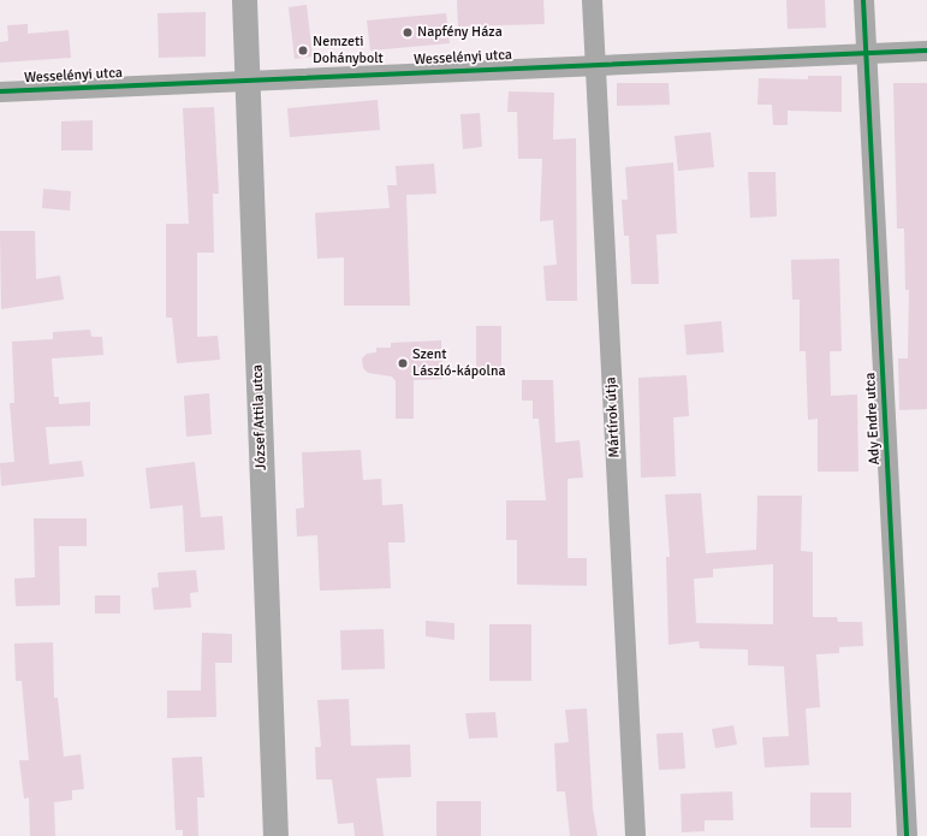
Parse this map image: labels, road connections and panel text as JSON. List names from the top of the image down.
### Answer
{
  "streets": {
    "street": [
      "Wesselényi utca",
      "József Attila utca",
      "Mártírok útja",
      "Ady Endre utca"
    ]
  },
  "crossings": [
    ["Wesselényi utca", "József Attila utca"],
    ["Wesselényi utca", "Mártírok útja"],
    ["Wesselényi utca", "Ady Endre utca"]
  ],
  "places": ["Napfény Háza", "Nemzeti Dohánybolt", "Szent László-kápolna"]
}
